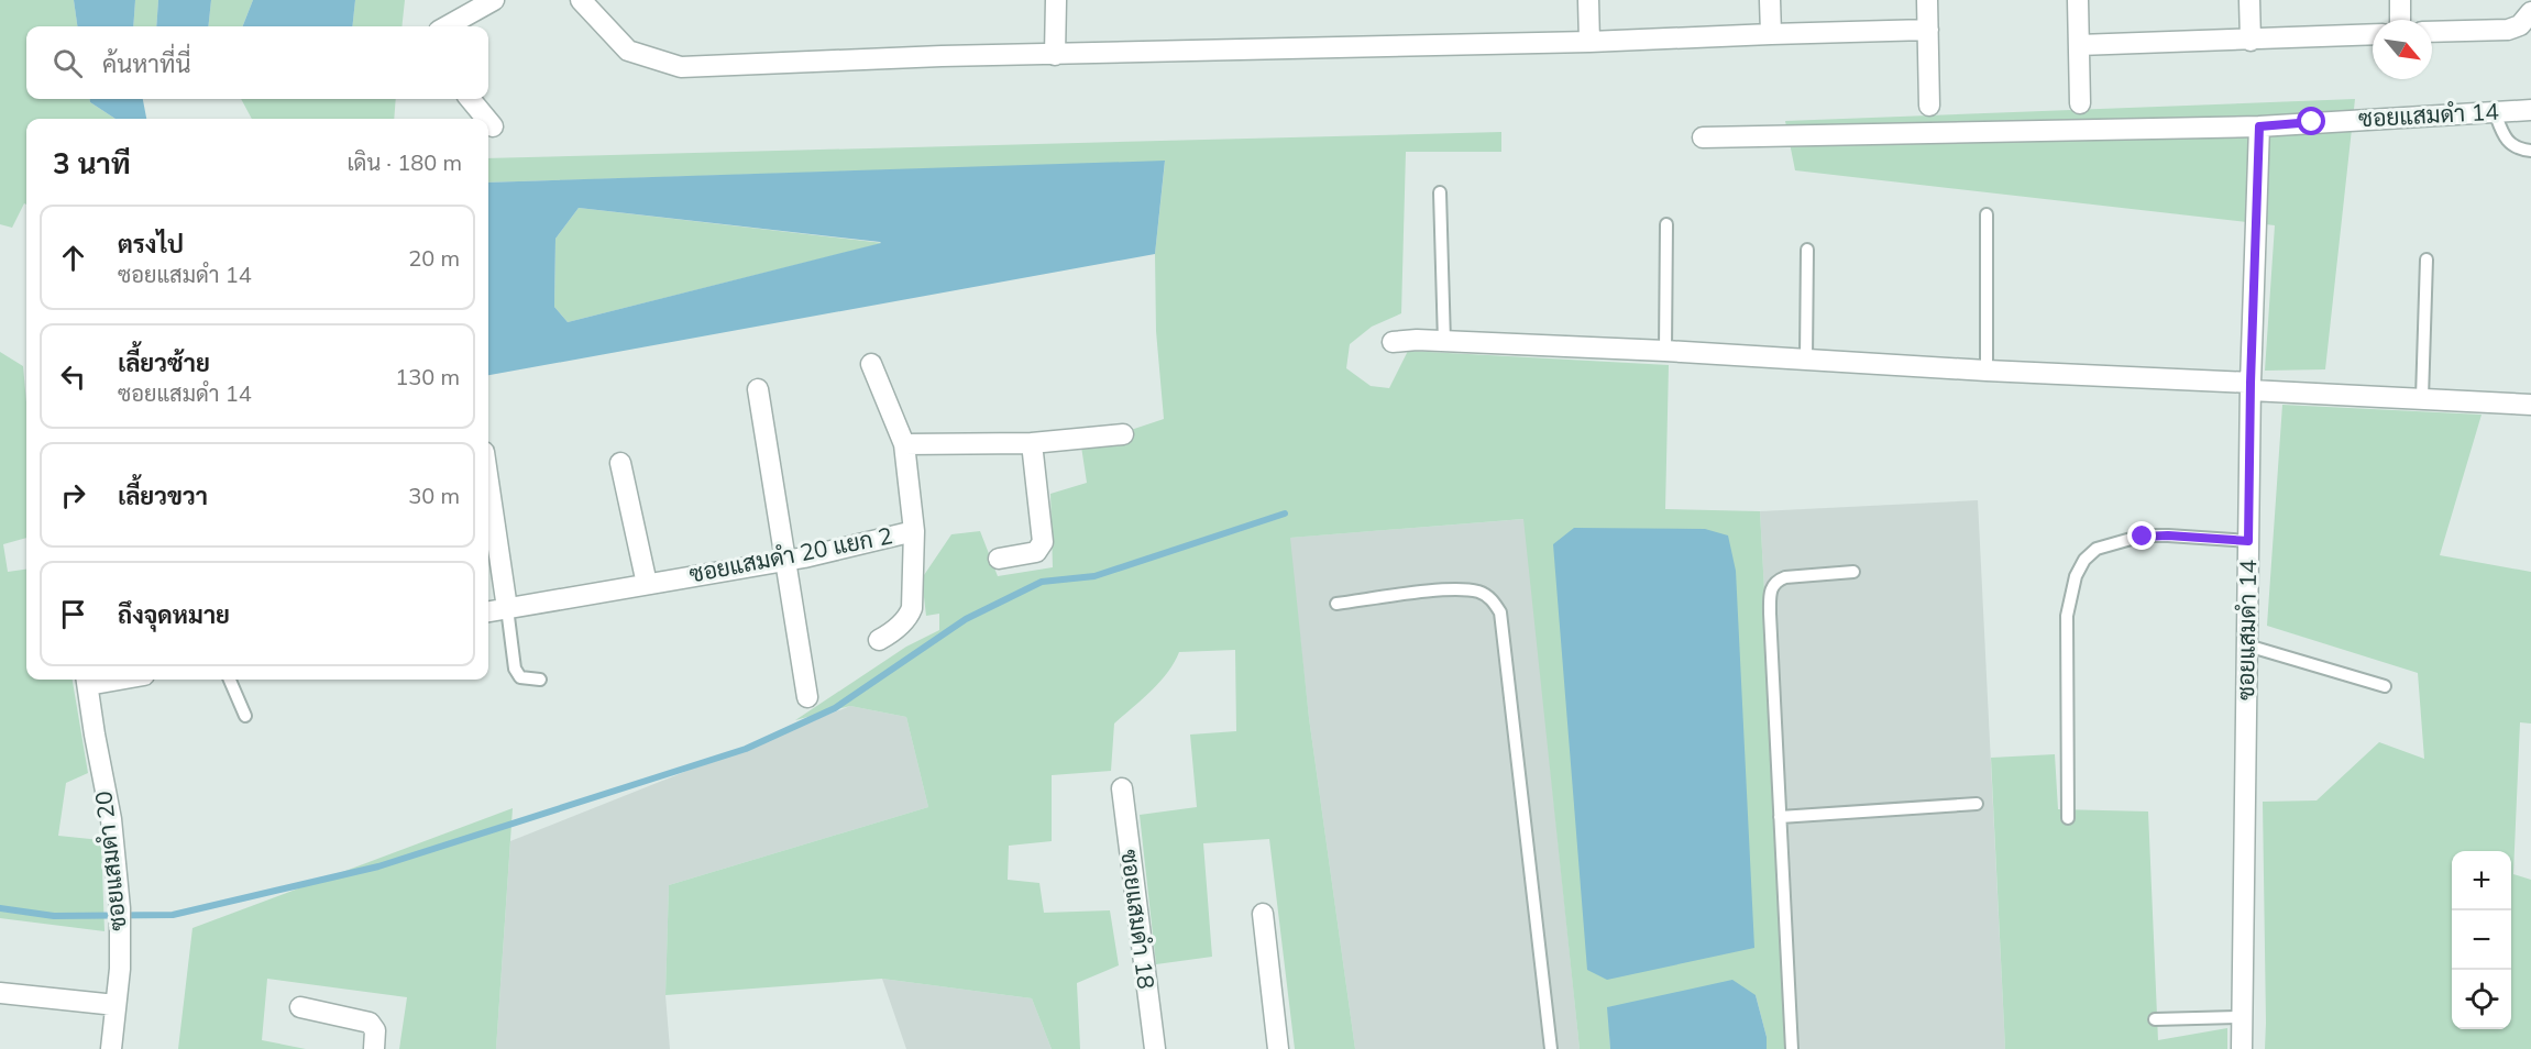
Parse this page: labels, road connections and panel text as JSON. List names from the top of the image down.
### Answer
{
  "streets": {
    "street": [
      "ซอยแสมดำ 14",
      "ซอยแสมดำ 20 แยก 2",
      "ซอยแสมดำ 20",
      "ซอยแสมดำ 18"
    ]
  },
  "north": "bottom right",
  "page": {
    "search": "ค้นหาที่นี่",
    "heading": ["3 นาที", "เดิน · 180 m"],
    "list": [
      ["ตรงไป", "ซอยแสมดำ 14", "20 m"],
      ["เลี้ยวซ้าย", "ซอยแสมดำ 14", "130 m"],
      ["เลี้ยวขวา", "30 m"],
      "ถึงจุดหมาย"
    ],
    "map_buttons": ["+", "−"]
  }
}
